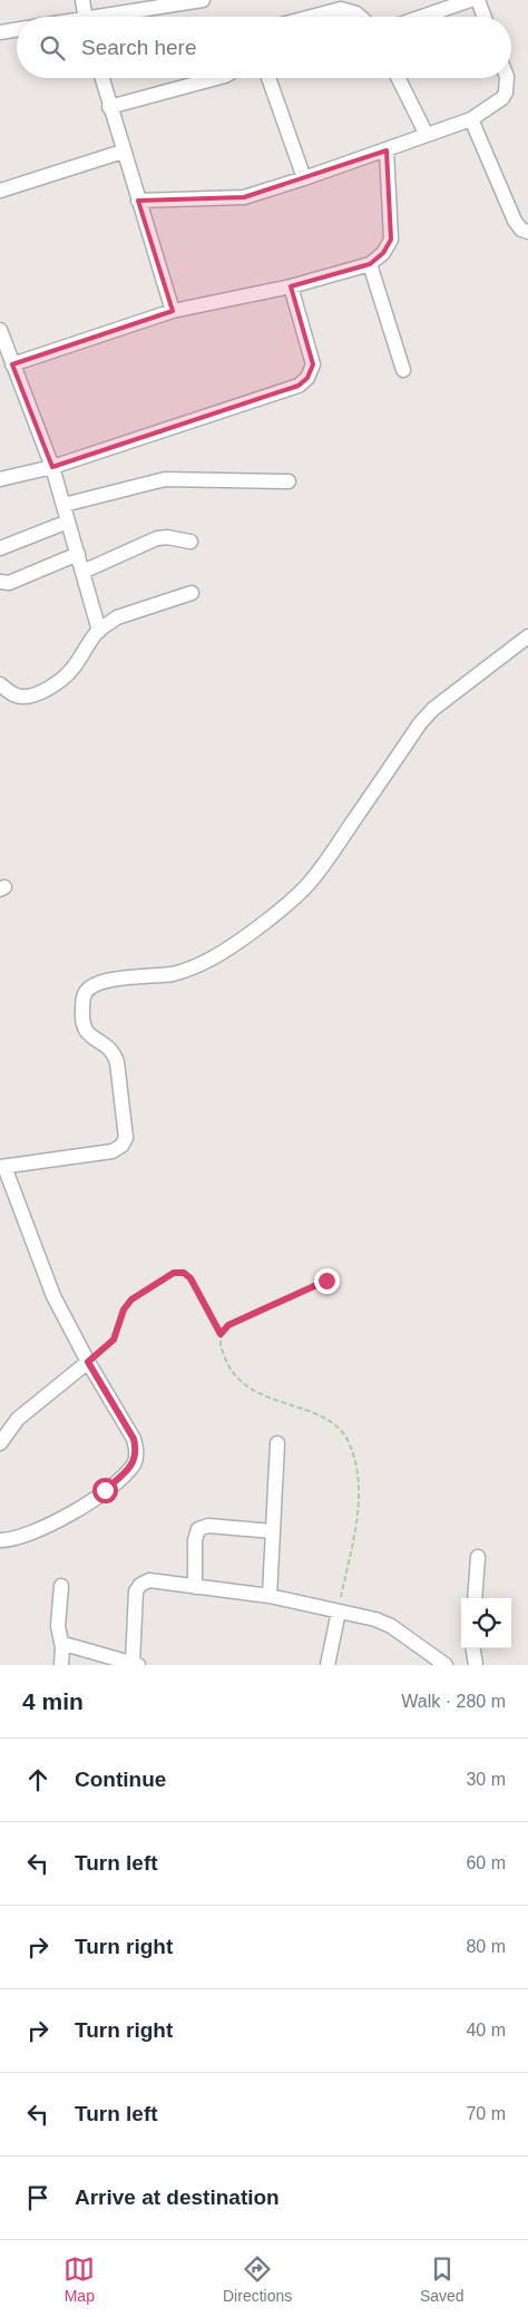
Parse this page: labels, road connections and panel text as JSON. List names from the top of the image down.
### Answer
{
  "page": {
    "search": "Search here",
    "heading": ["4 min", "Walk · 280 m"],
    "list": [
      ["Continue", "30 m"],
      ["Turn left", "60 m"],
      ["Turn right", "80 m"],
      ["Turn right", "40 m"],
      ["Turn left", "70 m"],
      "Arrive at destination"
    ],
    "nav": ["Map", "Directions", "Saved"]
  }
}
